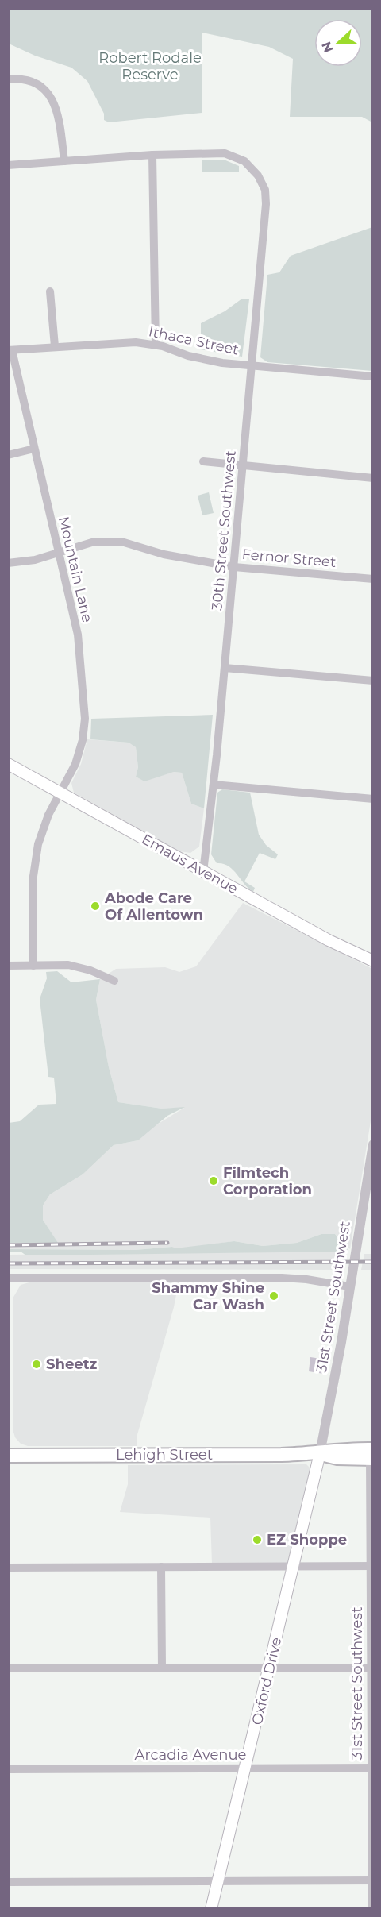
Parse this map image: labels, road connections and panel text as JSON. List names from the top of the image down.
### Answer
{
  "streets": {
    "highway": ["Lehigh Street"],
    "main road": ["Emaus Avenue", "Oxford Drive"],
    "street": [
      "Ithaca Street",
      "30th Street Southwest",
      "Fernor Street",
      "Mountain Lane",
      "31st Street Southwest",
      "Arcadia Avenue"
    ]
  },
  "crossings": [
    ["Ithaca Street", "30th Street Southwest"],
    ["Ithaca Street", "Mountain Lane"],
    ["30th Street Southwest", "Fernor Street"],
    ["30th Street Southwest", "Emaus Avenue"],
    ["Fernor Street", "Mountain Lane"],
    ["Mountain Lane", "Emaus Avenue"],
    ["31st Street Southwest", "Lehigh Street"],
    ["31st Street Southwest", "Oxford Drive"],
    ["31st Street Southwest", "Arcadia Avenue"],
    ["Lehigh Street", "Oxford Drive"],
    ["Oxford Drive", "Arcadia Avenue"]
  ],
  "parks": ["Robert Rodale Reserve"],
  "places": [
    "Abode Care Of Allentown",
    "Filmtech Corporation",
    "Shammy Shine Car Wash",
    "Sheetz",
    "EZ Shoppe"
  ],
  "north": "left"
}
